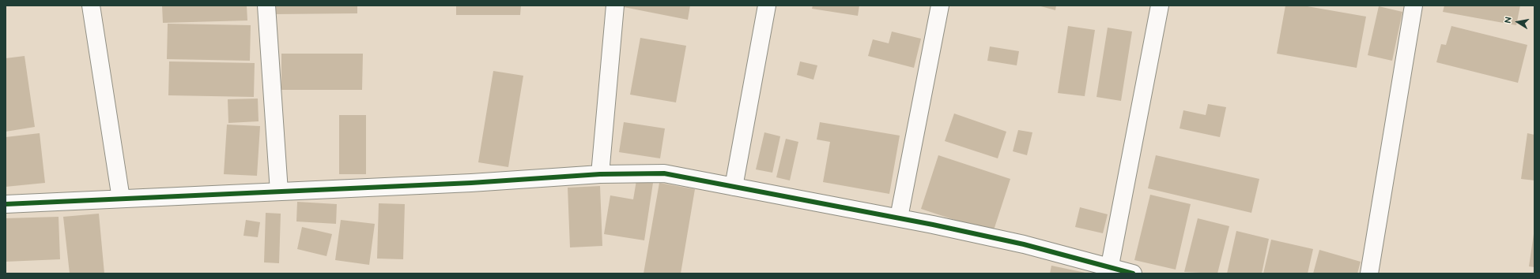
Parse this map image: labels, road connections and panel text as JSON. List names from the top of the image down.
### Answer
{
  "north": "left"
}
